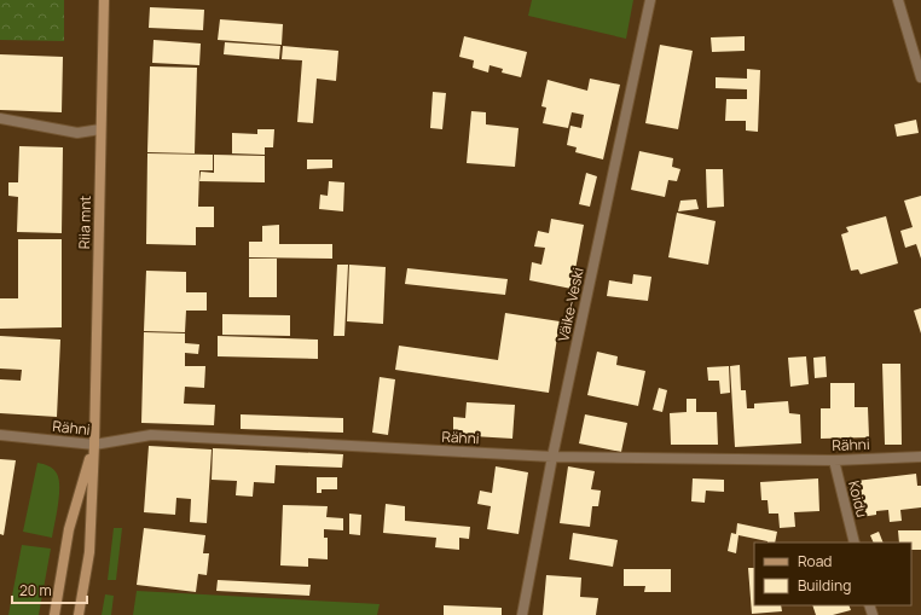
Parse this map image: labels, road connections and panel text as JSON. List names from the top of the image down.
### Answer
{
  "streets": {
    "main road": ["Riia mnt"],
    "street": ["Väike-Veski", "Rähni", "Koidu"]
  },
  "crossings": [
    ["Riia mnt", "Rähni"],
    ["Väike-Veski", "Rähni"],
    ["Rähni", "Koidu"]
  ],
  "legend": ["Road", "Building"],
  "scale_bar": "20 m"
}
